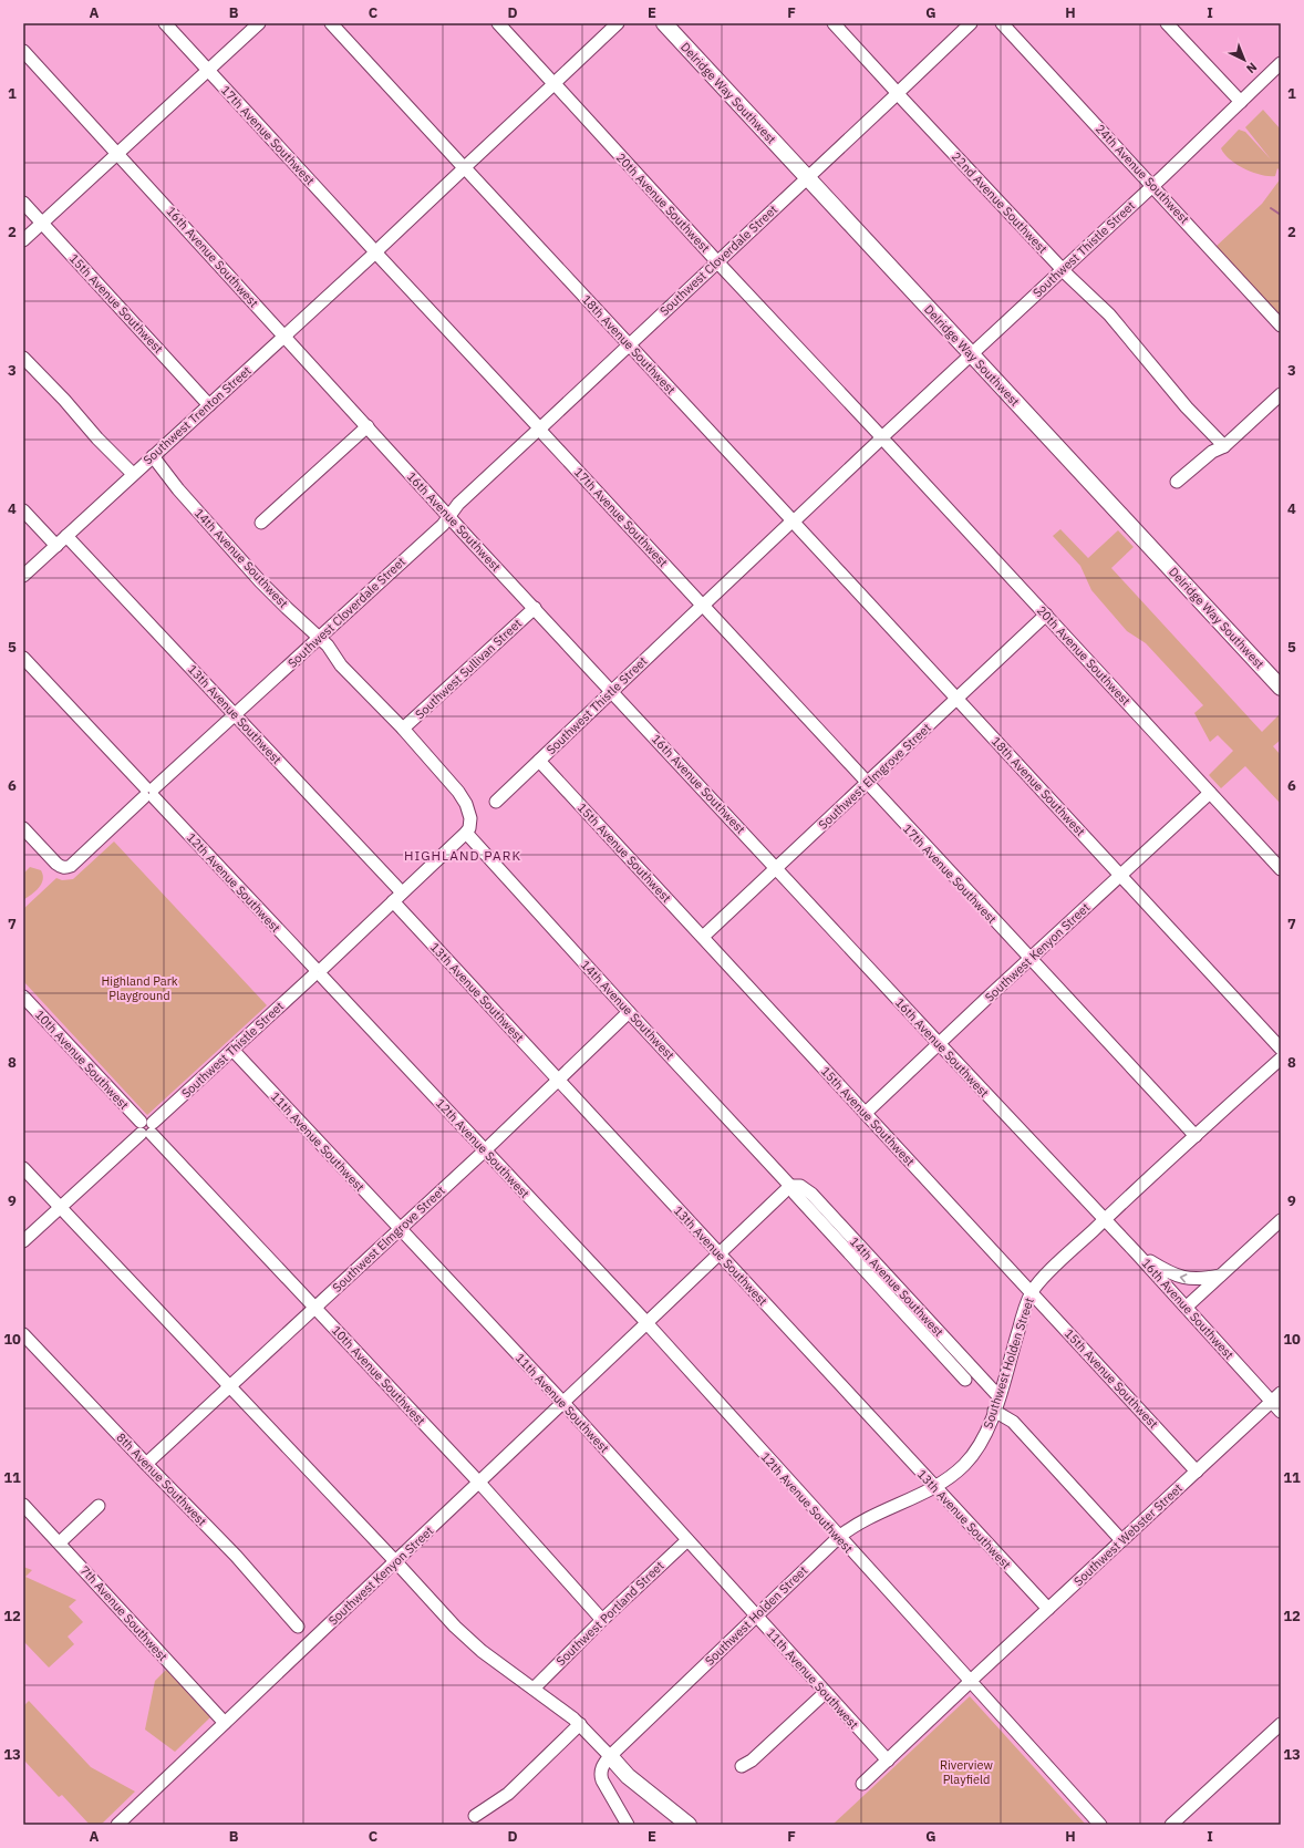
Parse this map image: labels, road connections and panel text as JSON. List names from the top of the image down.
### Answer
{
  "streets": {
    "main road": ["Delridge Way Southwest"],
    "street": [
      "17th Avenue Southwest",
      "24th Avenue Southwest",
      "20th Avenue Southwest",
      "22nd Avenue Southwest",
      "Southwest Thistle Street",
      "16th Avenue Southwest",
      "Southwest Cloverdale Street",
      "15th Avenue Southwest",
      "18th Avenue Southwest",
      "Southwest Trenton Street",
      "14th Avenue Southwest",
      "Southwest Sullivan Street",
      "13th Avenue Southwest",
      "Southwest Elmgrove Street",
      "12th Avenue Southwest",
      "Southwest Kenyon Street",
      "10th Avenue Southwest",
      "11th Avenue Southwest",
      "Southwest Holden Street",
      "8th Avenue Southwest",
      "Southwest Webster Street",
      "7th Avenue Southwest",
      "Southwest Portland Street"
    ]
  },
  "crossings": [
    ["Delridge Way Southwest", "Southwest Thistle Street"],
    ["Delridge Way Southwest", "Southwest Cloverdale Street"],
    ["17th Avenue Southwest", "Southwest Thistle Street"],
    ["17th Avenue Southwest", "Southwest Cloverdale Street"],
    ["17th Avenue Southwest", "Southwest Trenton Street"],
    ["17th Avenue Southwest", "Southwest Elmgrove Street"],
    ["17th Avenue Southwest", "Southwest Kenyon Street"],
    ["17th Avenue Southwest", "Southwest Holden Street"],
    ["24th Avenue Southwest", "Southwest Thistle Street"],
    ["20th Avenue Southwest", "Southwest Thistle Street"],
    ["20th Avenue Southwest", "Southwest Cloverdale Street"],
    ["20th Avenue Southwest", "Southwest Trenton Street"],
    ["20th Avenue Southwest", "Southwest Elmgrove Street"],
    ["20th Avenue Southwest", "Southwest Kenyon Street"],
    ["22nd Avenue Southwest", "Southwest Thistle Street"],
    ["22nd Avenue Southwest", "Southwest Cloverdale Street"],
    ["Southwest Thistle Street", "16th Avenue Southwest"],
    ["Southwest Thistle Street", "15th Avenue Southwest"],
    ["Southwest Thistle Street", "18th Avenue Southwest"],
    ["Southwest Thistle Street", "14th Avenue Southwest"],
    ["Southwest Thistle Street", "13th Avenue Southwest"],
    ["Southwest Thistle Street", "12th Avenue Southwest"],
    ["Southwest Thistle Street", "10th Avenue Southwest"],
    ["Southwest Thistle Street", "11th Avenue Southwest"],
    ["16th Avenue Southwest", "Southwest Cloverdale Street"],
    ["16th Avenue Southwest", "Southwest Trenton Street"],
    ["16th Avenue Southwest", "Southwest Sullivan Street"],
    ["16th Avenue Southwest", "Southwest Elmgrove Street"],
    ["16th Avenue Southwest", "Southwest Kenyon Street"],
    ["16th Avenue Southwest", "Southwest Holden Street"],
    ["16th Avenue Southwest", "Southwest Webster Street"],
    ["Southwest Cloverdale Street", "18th Avenue Southwest"],
    ["Southwest Cloverdale Street", "14th Avenue Southwest"],
    ["Southwest Cloverdale Street", "13th Avenue Southwest"],
    ["Southwest Cloverdale Street", "12th Avenue Southwest"],
    ["15th Avenue Southwest", "Southwest Trenton Street"],
    ["15th Avenue Southwest", "Southwest Elmgrove Street"],
    ["15th Avenue Southwest", "Southwest Kenyon Street"],
    ["15th Avenue Southwest", "Southwest Holden Street"],
    ["15th Avenue Southwest", "Southwest Webster Street"],
    ["18th Avenue Southwest", "Southwest Trenton Street"],
    ["18th Avenue Southwest", "Southwest Elmgrove Street"],
    ["18th Avenue Southwest", "Southwest Kenyon Street"],
    ["Southwest Trenton Street", "14th Avenue Southwest"],
    ["Southwest Trenton Street", "13th Avenue Southwest"],
    ["14th Avenue Southwest", "Southwest Sullivan Street"],
    ["14th Avenue Southwest", "Southwest Elmgrove Street"],
    ["14th Avenue Southwest", "Southwest Kenyon Street"],
    ["14th Avenue Southwest", "Southwest Holden Street"],
    ["13th Avenue Southwest", "Southwest Elmgrove Street"],
    ["13th Avenue Southwest", "Southwest Kenyon Street"],
    ["13th Avenue Southwest", "Southwest Holden Street"],
    ["13th Avenue Southwest", "Southwest Webster Street"],
    ["Southwest Elmgrove Street", "12th Avenue Southwest"],
    ["Southwest Elmgrove Street", "10th Avenue Southwest"],
    ["Southwest Elmgrove Street", "11th Avenue Southwest"],
    ["Southwest Elmgrove Street", "8th Avenue Southwest"],
    ["12th Avenue Southwest", "Southwest Kenyon Street"],
    ["12th Avenue Southwest", "Southwest Holden Street"],
    ["12th Avenue Southwest", "Southwest Webster Street"],
    ["Southwest Kenyon Street", "10th Avenue Southwest"],
    ["Southwest Kenyon Street", "11th Avenue Southwest"],
    ["Southwest Kenyon Street", "7th Avenue Southwest"],
    ["10th Avenue Southwest", "Southwest Portland Street"],
    ["11th Avenue Southwest", "Southwest Holden Street"],
    ["11th Avenue Southwest", "Southwest Webster Street"],
    ["11th Avenue Southwest", "Southwest Portland Street"]
  ],
  "districts": ["HIGHLAND PARK"],
  "parks": ["Highland Park Playground", "Riverview Playfield"],
  "north": "bottom right",
  "grid": {
    "columns": [
      "A",
      "B",
      "C",
      "D",
      "E",
      "F",
      "G",
      "H",
      "I"
    ],
    "rows": [
      "1",
      "2",
      "3",
      "4",
      "5",
      "6",
      "7",
      "8",
      "9",
      "10",
      "11",
      "12",
      "13"
    ]
  }
}
